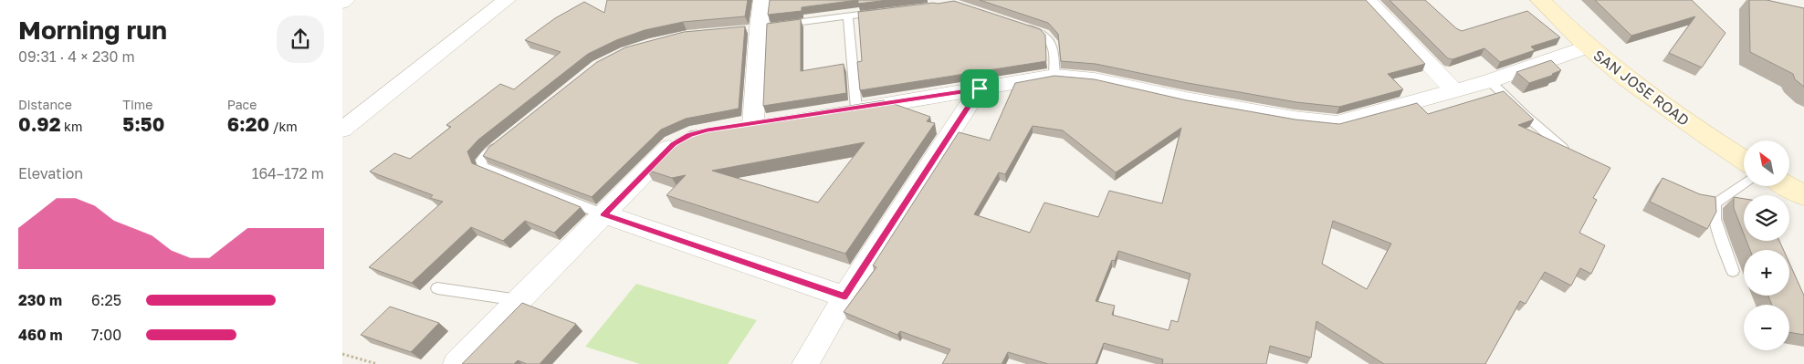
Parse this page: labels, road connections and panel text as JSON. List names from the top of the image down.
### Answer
{
  "streets": {
    "main road": ["SAN JOSE ROAD"]
  },
  "north": "top left",
  "page": {
    "heading": ["Morning run", "09:31 · 4 × 230 m"],
    "stats": [
      ["Distance", "0.92 km"],
      ["Time", "5:50"],
      ["Pace", "6:20 /km"]
    ],
    "map_buttons": ["+", "−"],
    "chart": ["Elevation", "164–172 m"],
    "list": [
      {
        "name": "230 m",
        "note": "6:25"
      },
      {
        "name": "460 m",
        "note": "7:00"
      }
    ]
  }
}
